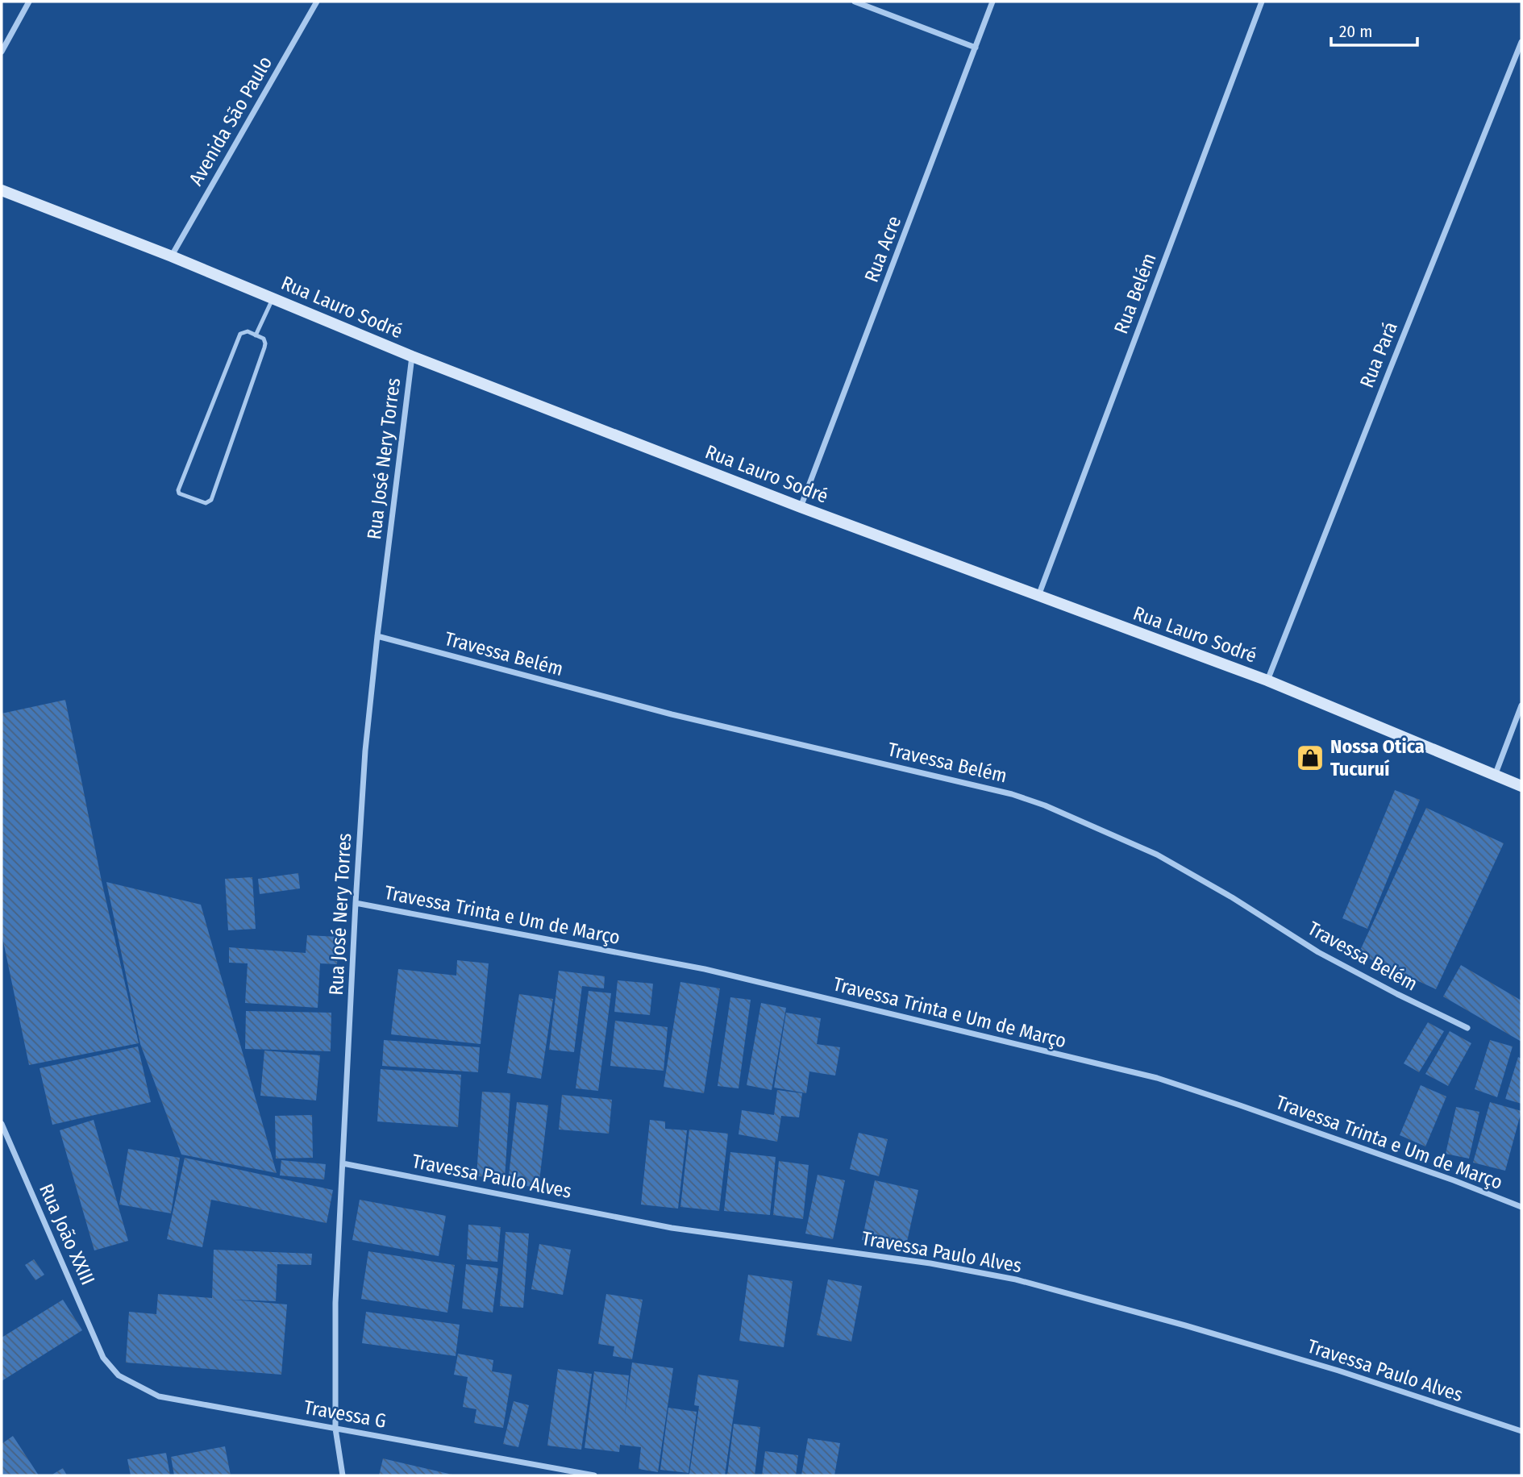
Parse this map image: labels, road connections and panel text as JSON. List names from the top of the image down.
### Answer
{
  "streets": {
    "main road": ["Rua Lauro Sodré"],
    "street": [
      "Avenida São Paulo",
      "Rua Acre",
      "Rua Belém",
      "Rua Pará",
      "Rua José Nery Torres",
      "Travessa Belém",
      "Travessa Trinta e Um de Março",
      "Travessa Paulo Alves",
      "Rua João XXIII",
      "Travessa G"
    ]
  },
  "crossings": [
    ["Avenida São Paulo", "Rua Lauro Sodré"],
    ["Rua Acre", "Rua Lauro Sodré"],
    ["Rua Belém", "Rua Lauro Sodré"],
    ["Rua Lauro Sodré", "Rua Pará"],
    ["Rua Lauro Sodré", "Rua José Nery Torres"],
    ["Rua José Nery Torres", "Travessa Belém"],
    ["Rua José Nery Torres", "Travessa Trinta e Um de Março"],
    ["Rua José Nery Torres", "Travessa Paulo Alves"],
    ["Rua José Nery Torres", "Travessa G"],
    ["Rua João XXIII", "Travessa G"]
  ],
  "places": {
    "shop": ["Nossa Otica Tucuruí"]
  },
  "scale_bar": "20 m"
}
